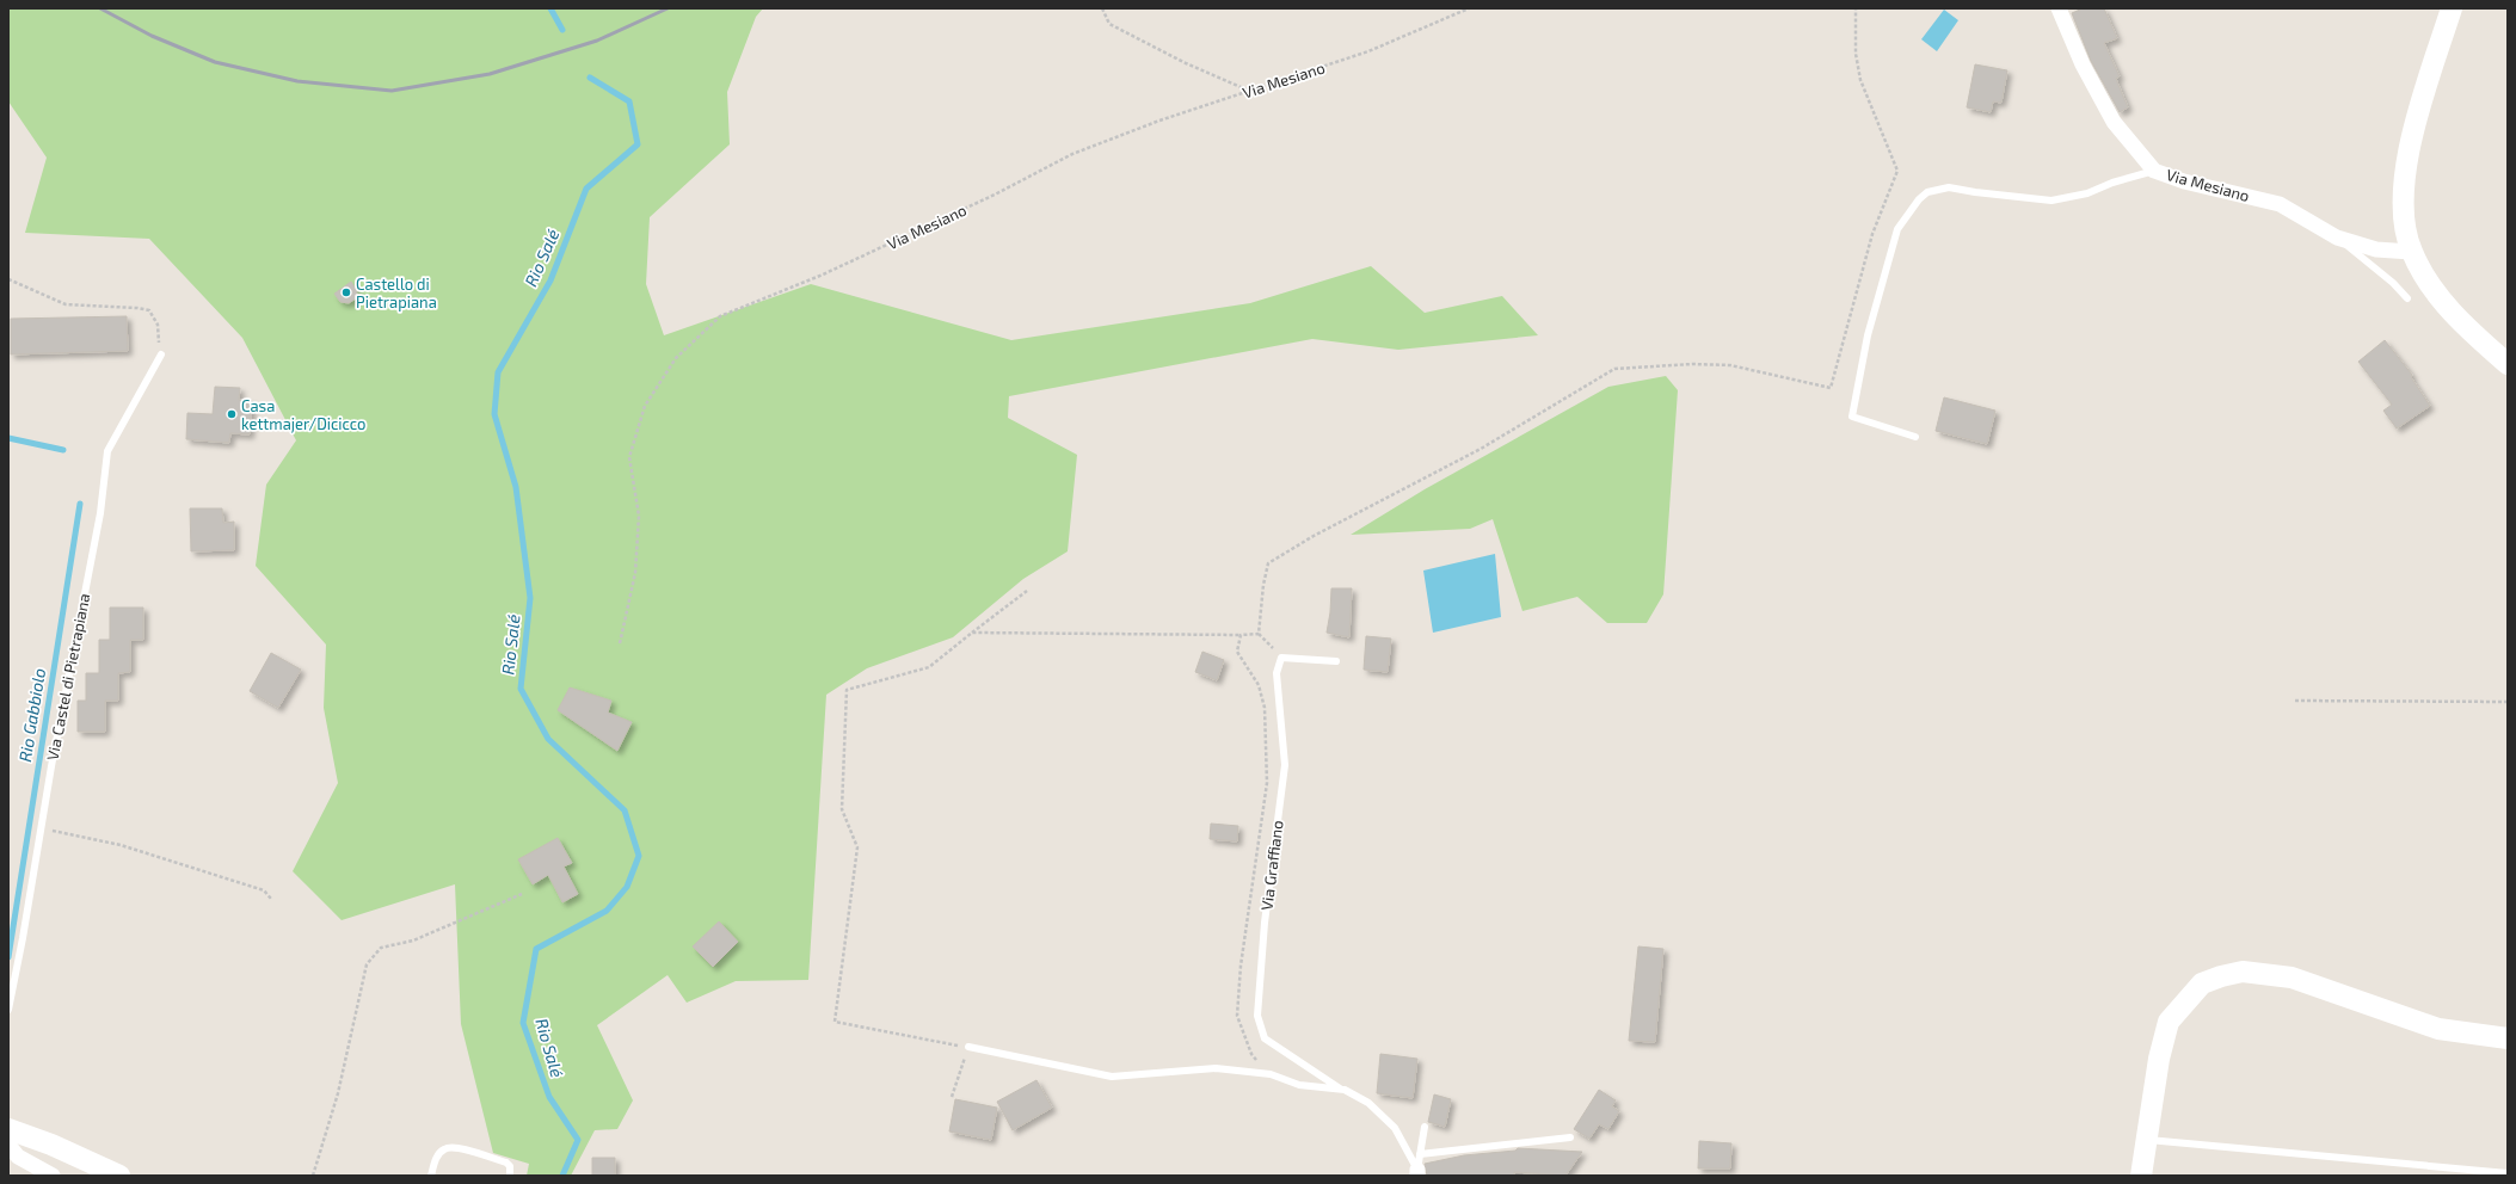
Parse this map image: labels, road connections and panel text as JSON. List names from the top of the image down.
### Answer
{
  "streets": {
    "street": ["Via Mesiano"],
    "lane": ["Via Castel di Pietrapiana", "Via Graffiano"]
  },
  "water": ["Rio Salé", "Rio Gabbiolo"],
  "places": ["Castello di Pietrapiana", "Casa kettmajer/Dicicco"]
}
